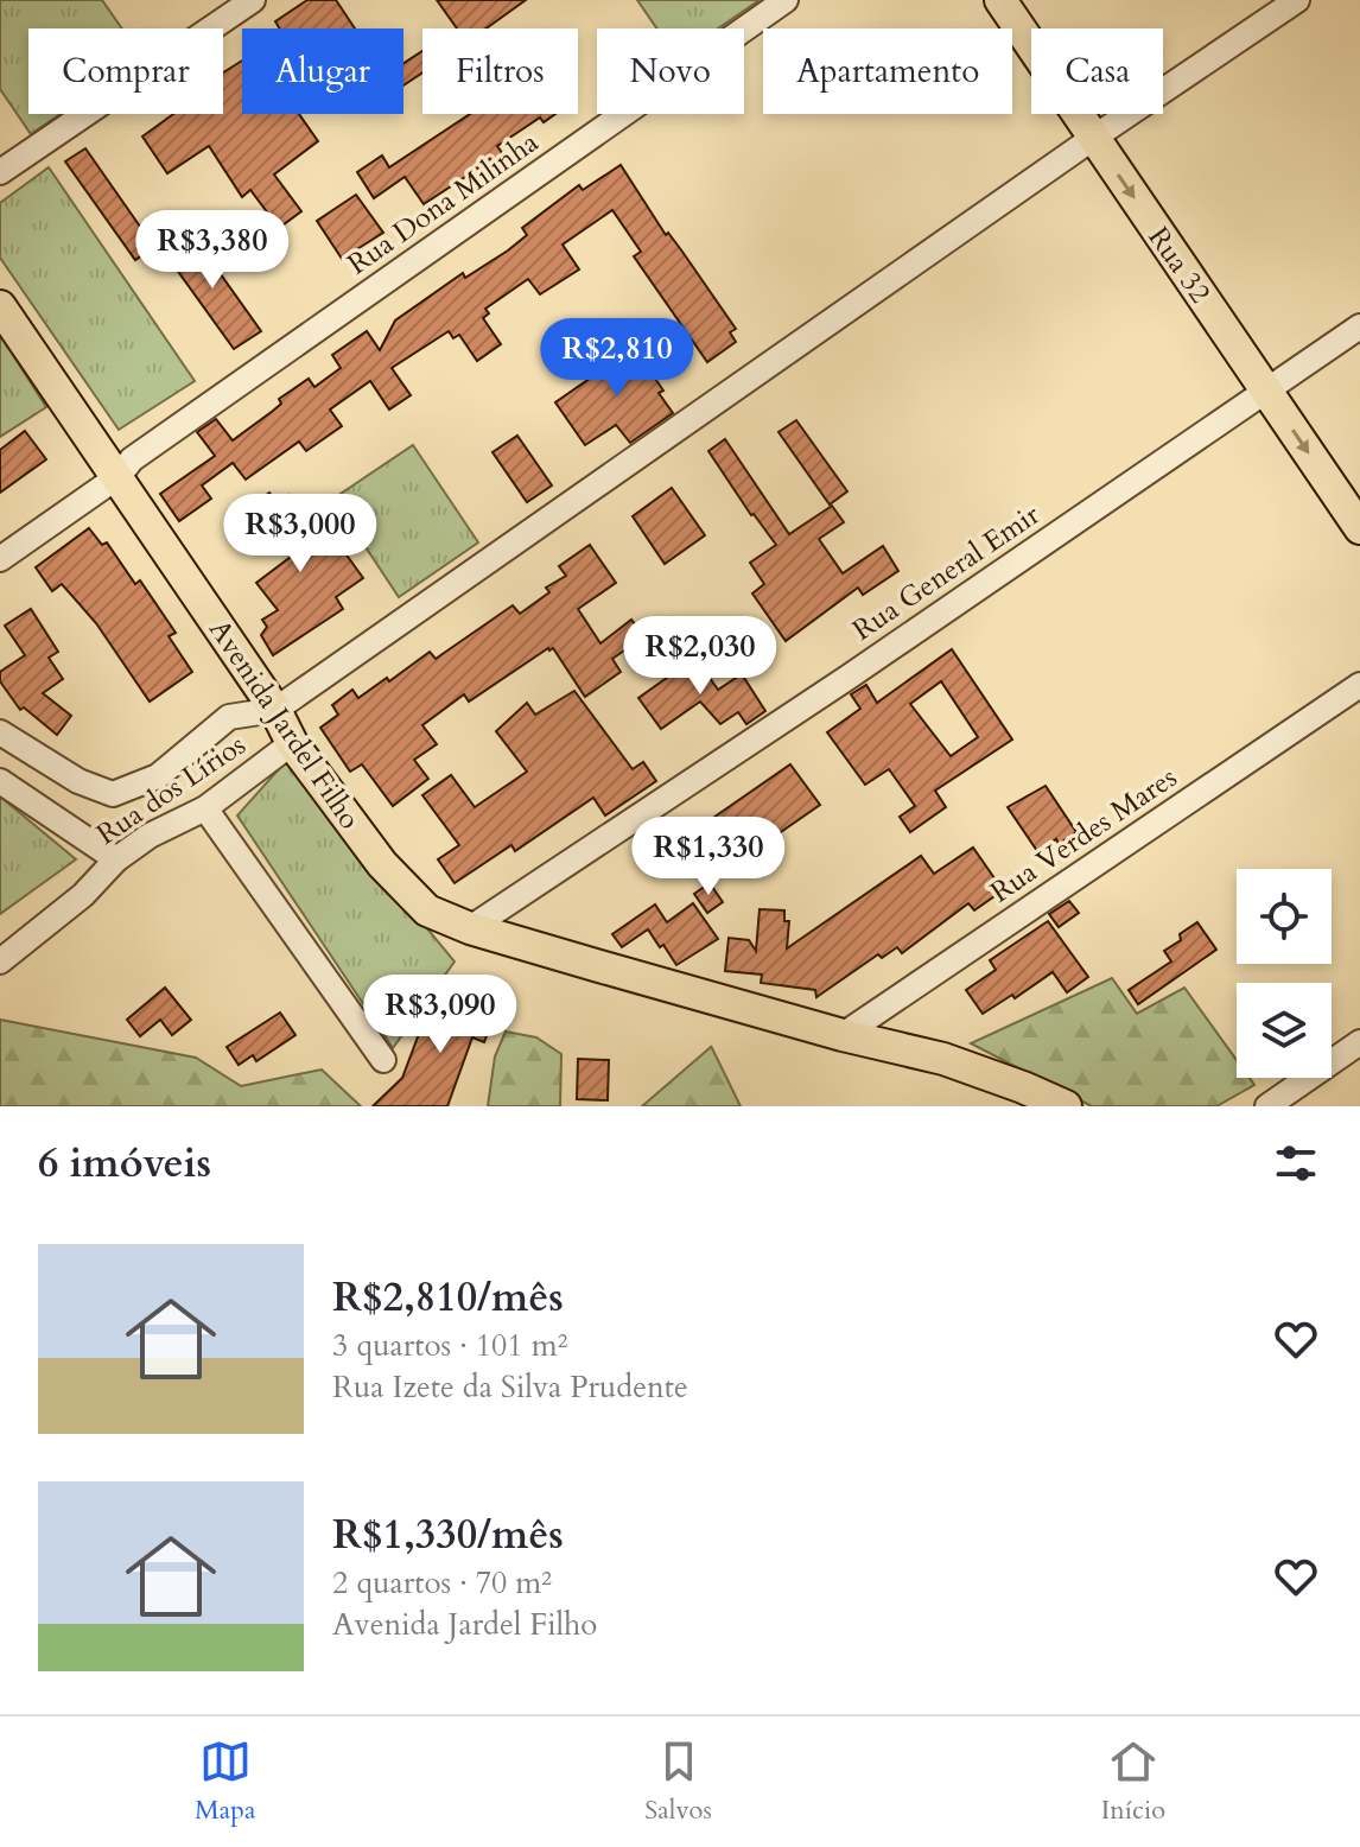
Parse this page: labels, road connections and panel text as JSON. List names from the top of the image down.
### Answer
{
  "streets": {
    "main road": ["Rua 32", "Avenida Jardel Filho"],
    "street": [
      "Rua Dona Milinha",
      "Rua General Emir",
      "Rua dos Lírios",
      "Rua Verdes Mares"
    ]
  },
  "crossings": [
    ["Rua Dona Milinha", "Avenida Jardel Filho"],
    ["Rua 32", "Rua General Emir"],
    ["Rua General Emir", "Avenida Jardel Filho"],
    ["Avenida Jardel Filho", "Rua dos Lírios"],
    ["Avenida Jardel Filho", "Rua Verdes Mares"]
  ],
  "one_way": ["Rua 32"],
  "page": {
    "chip": [
      "Comprar",
      "Alugar",
      "Filtros",
      "Novo",
      "Apartamento",
      "Casa"
    ],
    "price": [
      "R$3,380",
      "R$2,810",
      "R$3,000",
      "R$2,030",
      "R$1,330",
      "R$3,090"
    ],
    "heading": "6 imóveis",
    "list": [
      {
        "name": "R$2,810/mês",
        "note": "3 quartos · 101 m² · Rua Izete da Silva Prudente"
      },
      {
        "name": "R$1,330/mês",
        "note": "2 quartos · 70 m² · Avenida Jardel Filho"
      }
    ],
    "tabs": ["Mapa", "Salvos", "Início"]
  }
}
